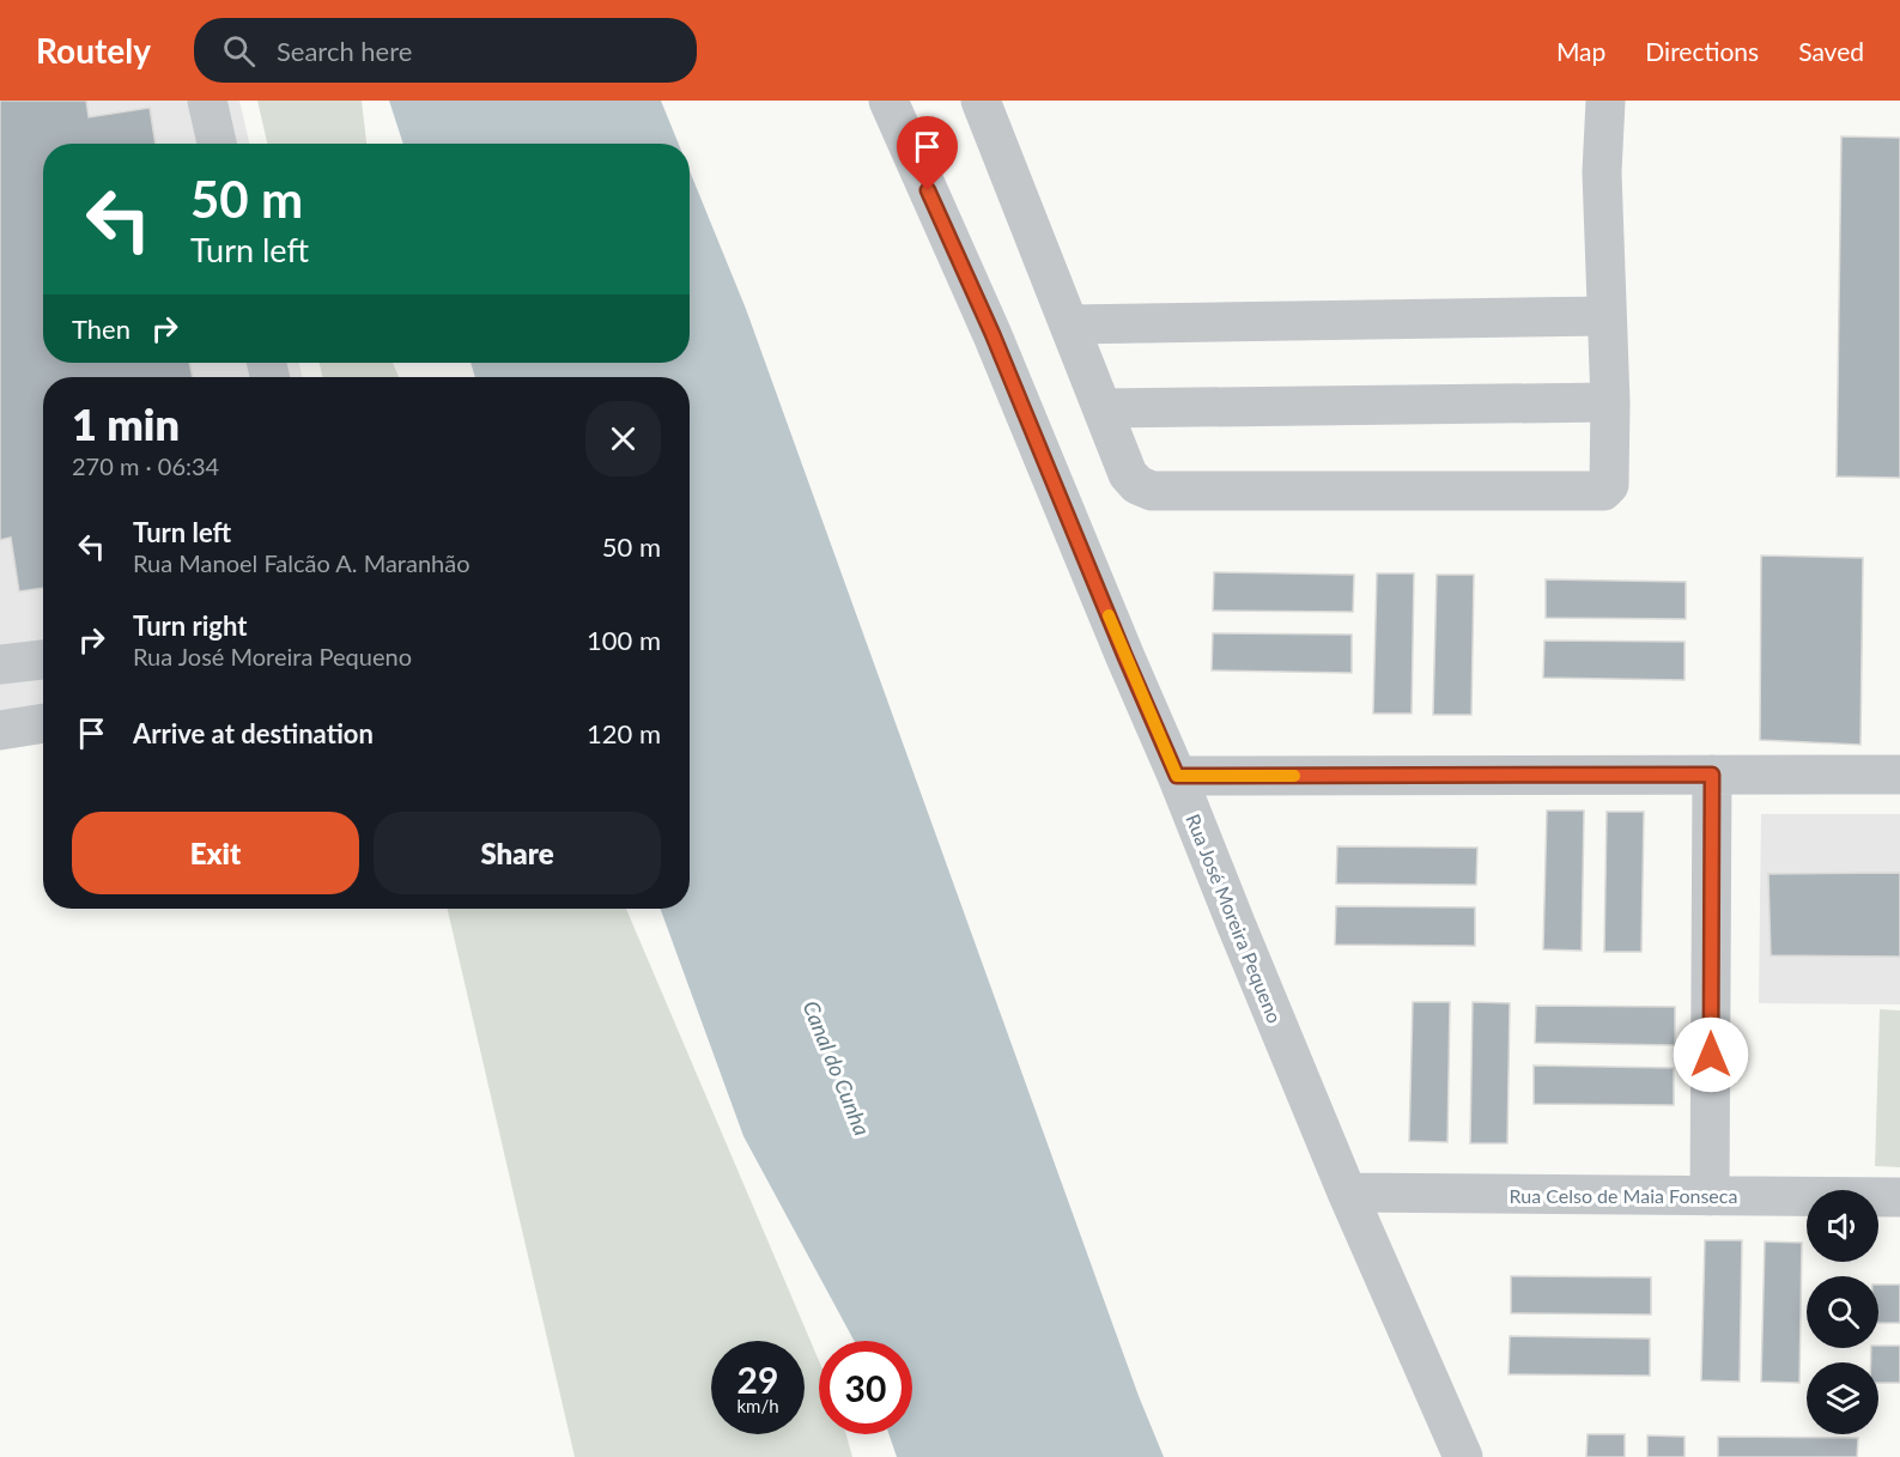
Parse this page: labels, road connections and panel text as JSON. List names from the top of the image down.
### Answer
{
  "streets": {
    "street": ["Rua José Moreira Pequeno", "Rua Celso de Maia Fonseca"]
  },
  "crossings": [
    ["Rua José Moreira Pequeno", "Rua Celso de Maia Fonseca"]
  ],
  "water": ["Canal do Cunha"],
  "page": {
    "header": "Routely",
    "search": "Search here",
    "nav": ["Map", "Directions", "Saved"],
    "turn": ["50 m", "Turn left"],
    "then": "Then",
    "heading": ["1 min", "270 m · 06:34"],
    "list": [
      {
        "name": "Turn left",
        "note": "Rua Manoel Falcão A. Maranhão",
        "value": "50 m"
      },
      {
        "name": "Turn right",
        "note": "Rua José Moreira Pequeno",
        "value": "100 m"
      },
      {
        "name": "Arrive at destination",
        "value": "120 m"
      }
    ],
    "buttons": ["Exit", "Share"],
    "speed": "29 km/h",
    "limit": "30"
  }
}
